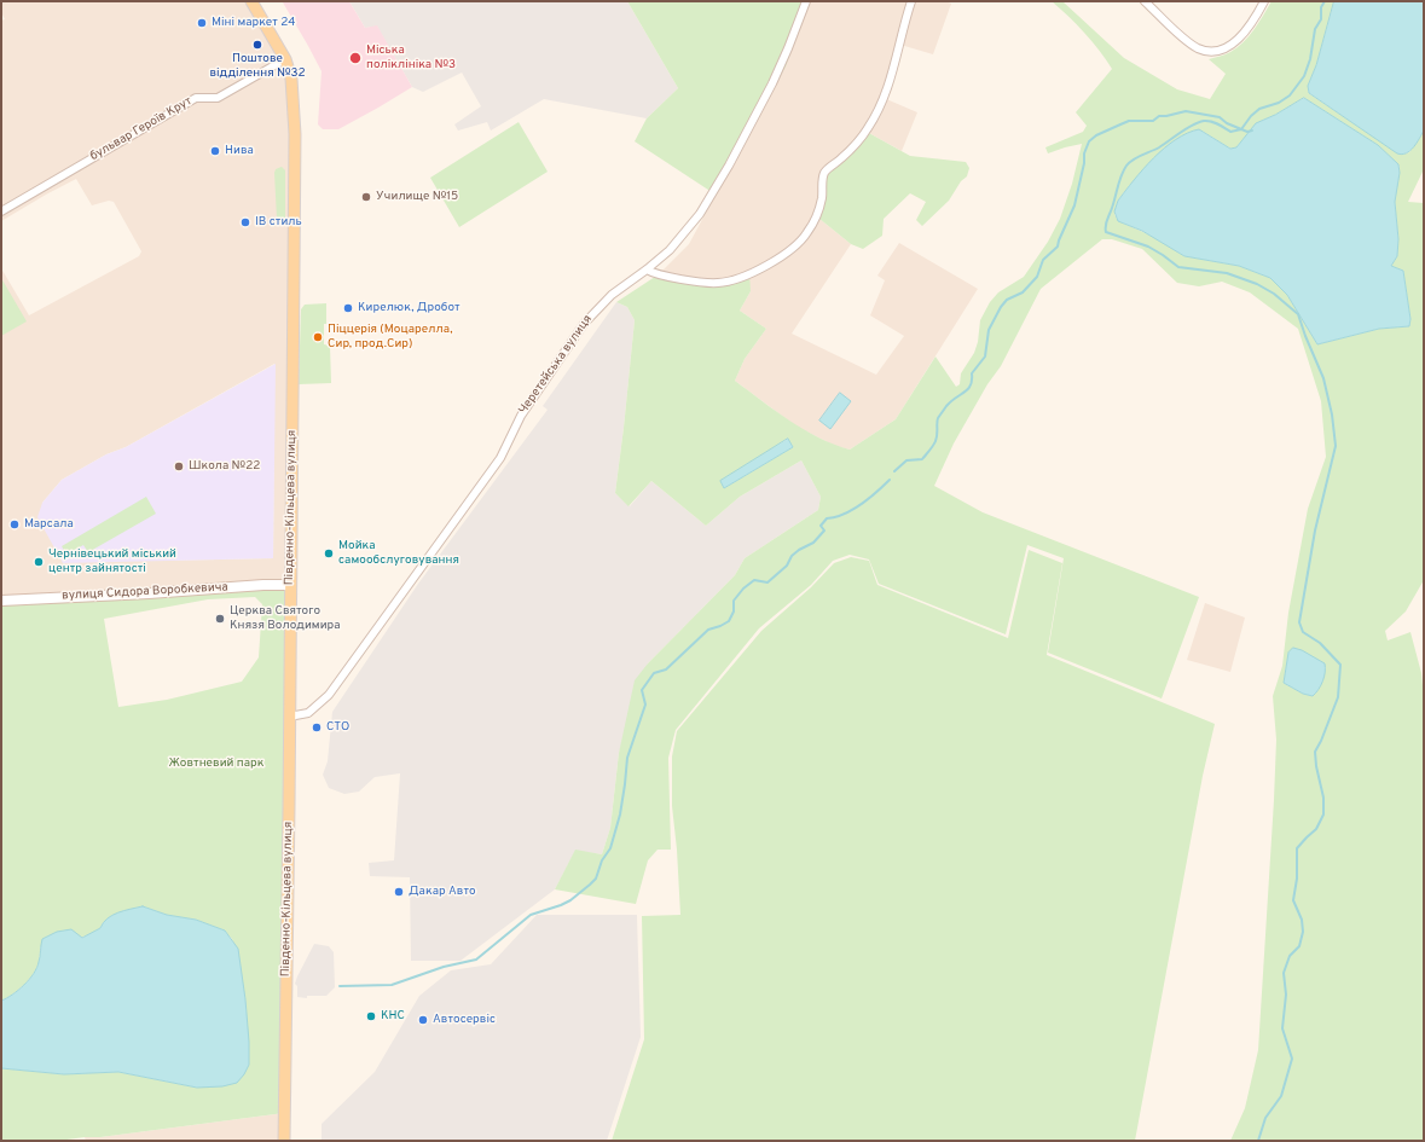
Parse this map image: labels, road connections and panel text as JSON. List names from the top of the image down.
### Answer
{
  "streets": {
    "main road": ["Південно-Кільцева вулиця"],
    "street": ["бульвар Героїв Крут", "Черетейська вулиця", "вулиця Сидора Воробкевича"]
  },
  "crossings": [
    ["бульвар Героїв Крут", "Південно-Кільцева вулиця"],
    ["Черетейська вулиця", "Південно-Кільцева вулиця"],
    ["Південно-Кільцева вулиця", "вулиця Сидора Воробкевича"]
  ],
  "parks": ["Жовтневий парк"],
  "places": [
    "Міні маркет 24",
    "Поштове відділення №32",
    "Міська поліклініка №3",
    "Нива",
    "Училище №15",
    "ІВ стиль",
    "Кирелюк, Дробот",
    "Піццерія (Моцарелла, Сир, прод.Сир)",
    "Школа №22",
    "Марсала",
    "Мойка самообслуговування",
    "Чернівецький міський центр зайнятості",
    "Церква Святого Князя Володимира",
    "СТО",
    "Дакар Авто",
    "КНС",
    "Автосервіс"
  ]
}
